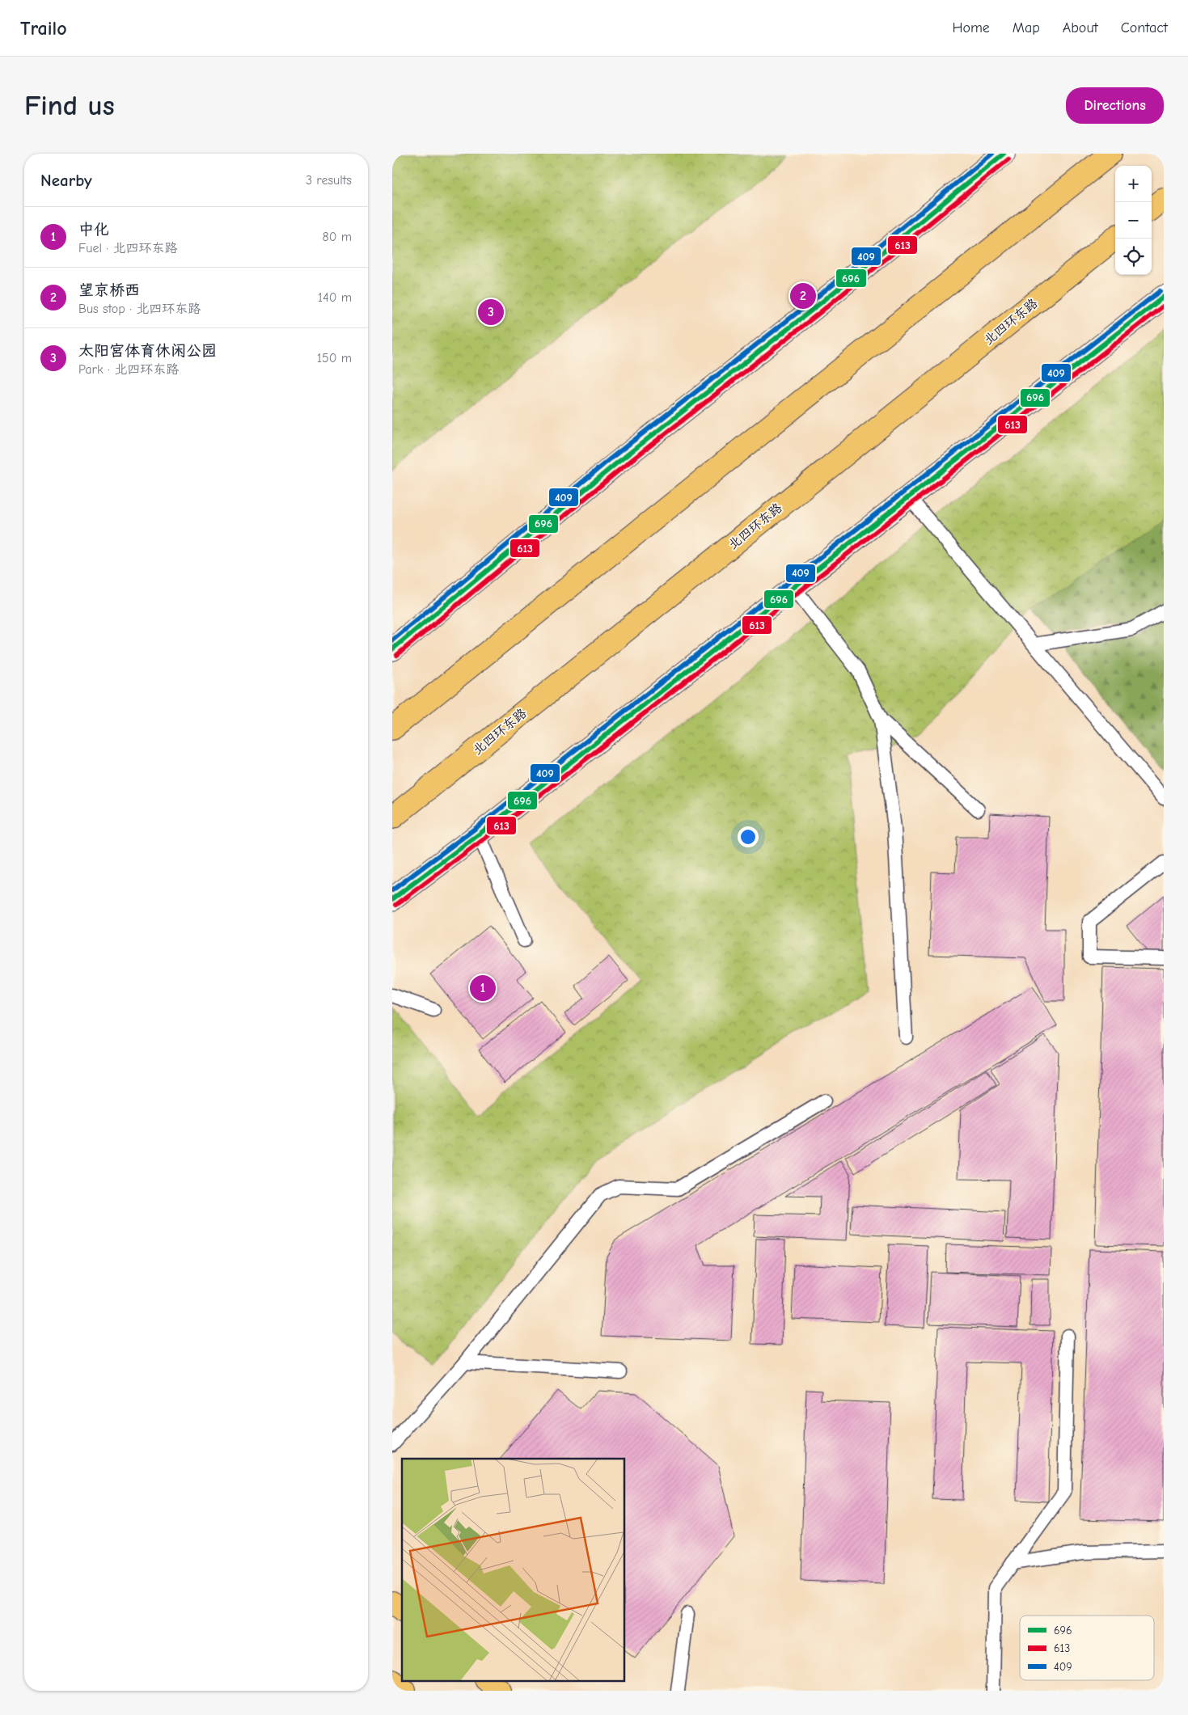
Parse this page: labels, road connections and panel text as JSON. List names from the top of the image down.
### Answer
{
  "streets": {
    "main road": ["北四环东路"]
  },
  "lines": ["transit line 696", "transit line 409", "transit line 613"],
  "legend": ["696", "613", "409"],
  "page": {
    "header": "Trailo",
    "nav": [
      "Home",
      "Map",
      "About",
      "Contact"
    ],
    "buttons": "Directions",
    "title": "Find us",
    "heading": ["Nearby", "3 results"],
    "map_buttons": ["+", "−"],
    "list": [
      {
        "mark": "1",
        "name": "中化",
        "note": "Fuel · 北四环东路",
        "value": "80 m"
      },
      {
        "mark": "2",
        "name": "望京桥西",
        "note": "Bus stop · 北四环东路",
        "value": "140 m"
      },
      {
        "mark": "3",
        "name": "太阳宫体育休闲公园",
        "note": "Park · 北四环东路",
        "value": "150 m"
      }
    ],
    "pins": ["2", "3", "1"]
  }
}
